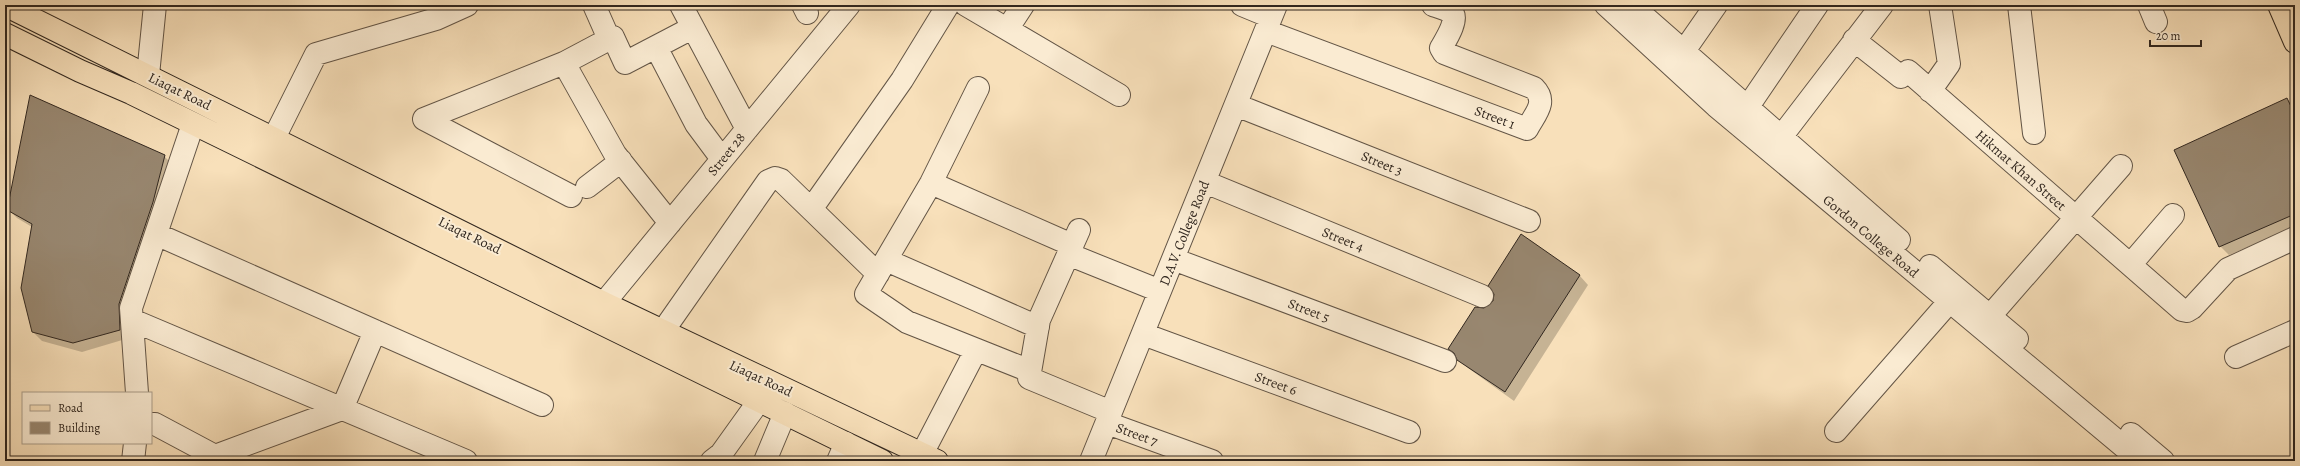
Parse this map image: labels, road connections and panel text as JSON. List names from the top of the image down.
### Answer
{
  "streets": {
    "main road": ["Liaqat Road"],
    "street": [
      "Street 1",
      "Street 28",
      "Street 3",
      "Hikmat Khan Street",
      "D.A.V. College Road",
      "Gordon College Road",
      "Street 4",
      "Street 5",
      "Street 6",
      "Street 7"
    ]
  },
  "crossings": [
    ["Liaqat Road", "Street 28"],
    ["Street 1", "D.A.V. College Road"],
    ["Street 3", "D.A.V. College Road"],
    ["D.A.V. College Road", "Street 4"],
    ["D.A.V. College Road", "Street 5"],
    ["D.A.V. College Road", "Street 6"],
    ["D.A.V. College Road", "Street 7"]
  ],
  "legend": ["Road", "Building"],
  "scale_bar": "20 m"
}
